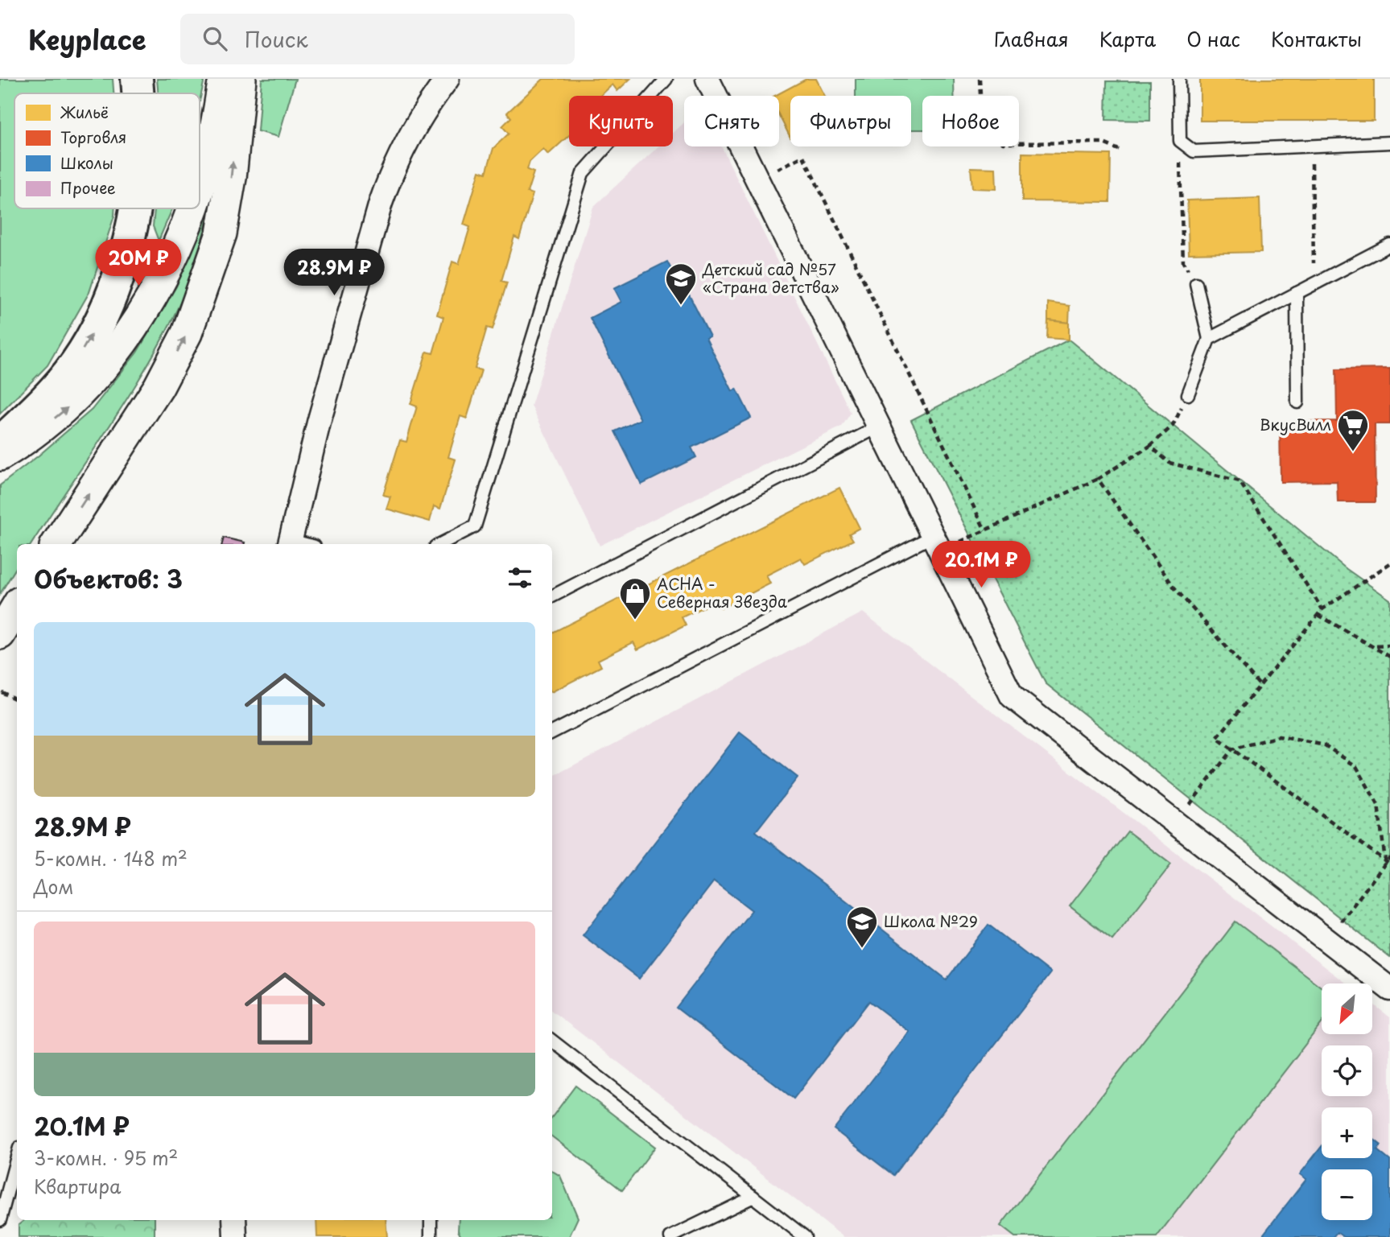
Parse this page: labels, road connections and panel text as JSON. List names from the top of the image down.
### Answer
{
  "places": {
    "school or university": ["Детский сад №57 «Страна детства»", "Школа №29"],
    "supermarket": ["ВкусВилл"],
    "shop": ["АСНА - Северная Звезда"]
  },
  "legend": [
    "Жильё",
    "Торговля",
    "Школы",
    "Прочее"
  ],
  "north": "bottom left",
  "page": {
    "header": "Keyplace",
    "search": "Поиск",
    "nav": [
      "Главная",
      "Карта",
      "О нас",
      "Контакты"
    ],
    "chip": [
      "Купить",
      "Снять",
      "Фильтры",
      "Новое"
    ],
    "price": ["20M ₽", "28.9M ₽", "20.1M ₽"],
    "heading": "Объектов: 3",
    "list": [
      {
        "name": "28.9M ₽",
        "note": "5-комн. · 148 m² · Дом"
      },
      {
        "name": "20.1M ₽",
        "note": "3-комн. · 95 m² · Квартира"
      }
    ],
    "map_buttons": ["+", "−"]
  }
}
